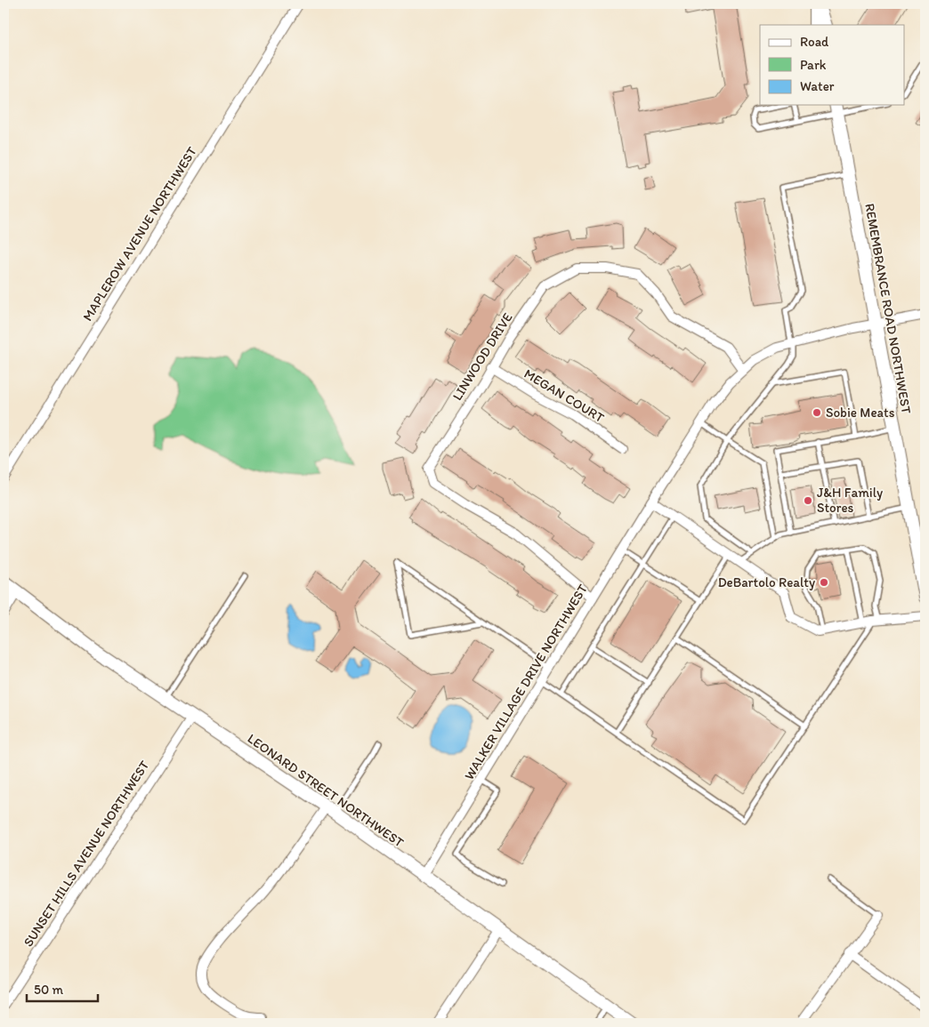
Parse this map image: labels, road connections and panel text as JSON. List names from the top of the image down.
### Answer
{
  "streets": {
    "main road": ["REMEMBRANCE ROAD NORTHWEST", "LEONARD STREET NORTHWEST"],
    "street": [
      "MAPLEROW AVENUE NORTHWEST",
      "LINWOOD DRIVE",
      "MEGAN COURT",
      "WALKER VILLAGE DRIVE NORTHWEST",
      "SUNSET HILLS AVENUE NORTHWEST"
    ]
  },
  "crossings": [
    ["REMEMBRANCE ROAD NORTHWEST", "WALKER VILLAGE DRIVE NORTHWEST"],
    ["LINWOOD DRIVE", "MEGAN COURT"],
    ["LINWOOD DRIVE", "WALKER VILLAGE DRIVE NORTHWEST"],
    ["WALKER VILLAGE DRIVE NORTHWEST", "LEONARD STREET NORTHWEST"],
    ["LEONARD STREET NORTHWEST", "SUNSET HILLS AVENUE NORTHWEST"]
  ],
  "places": ["Sobie Meats", "J&H Family Stores", "DeBartolo Realty"],
  "legend": ["Road", "Park", "Water"],
  "scale_bar": "50 m"
}
